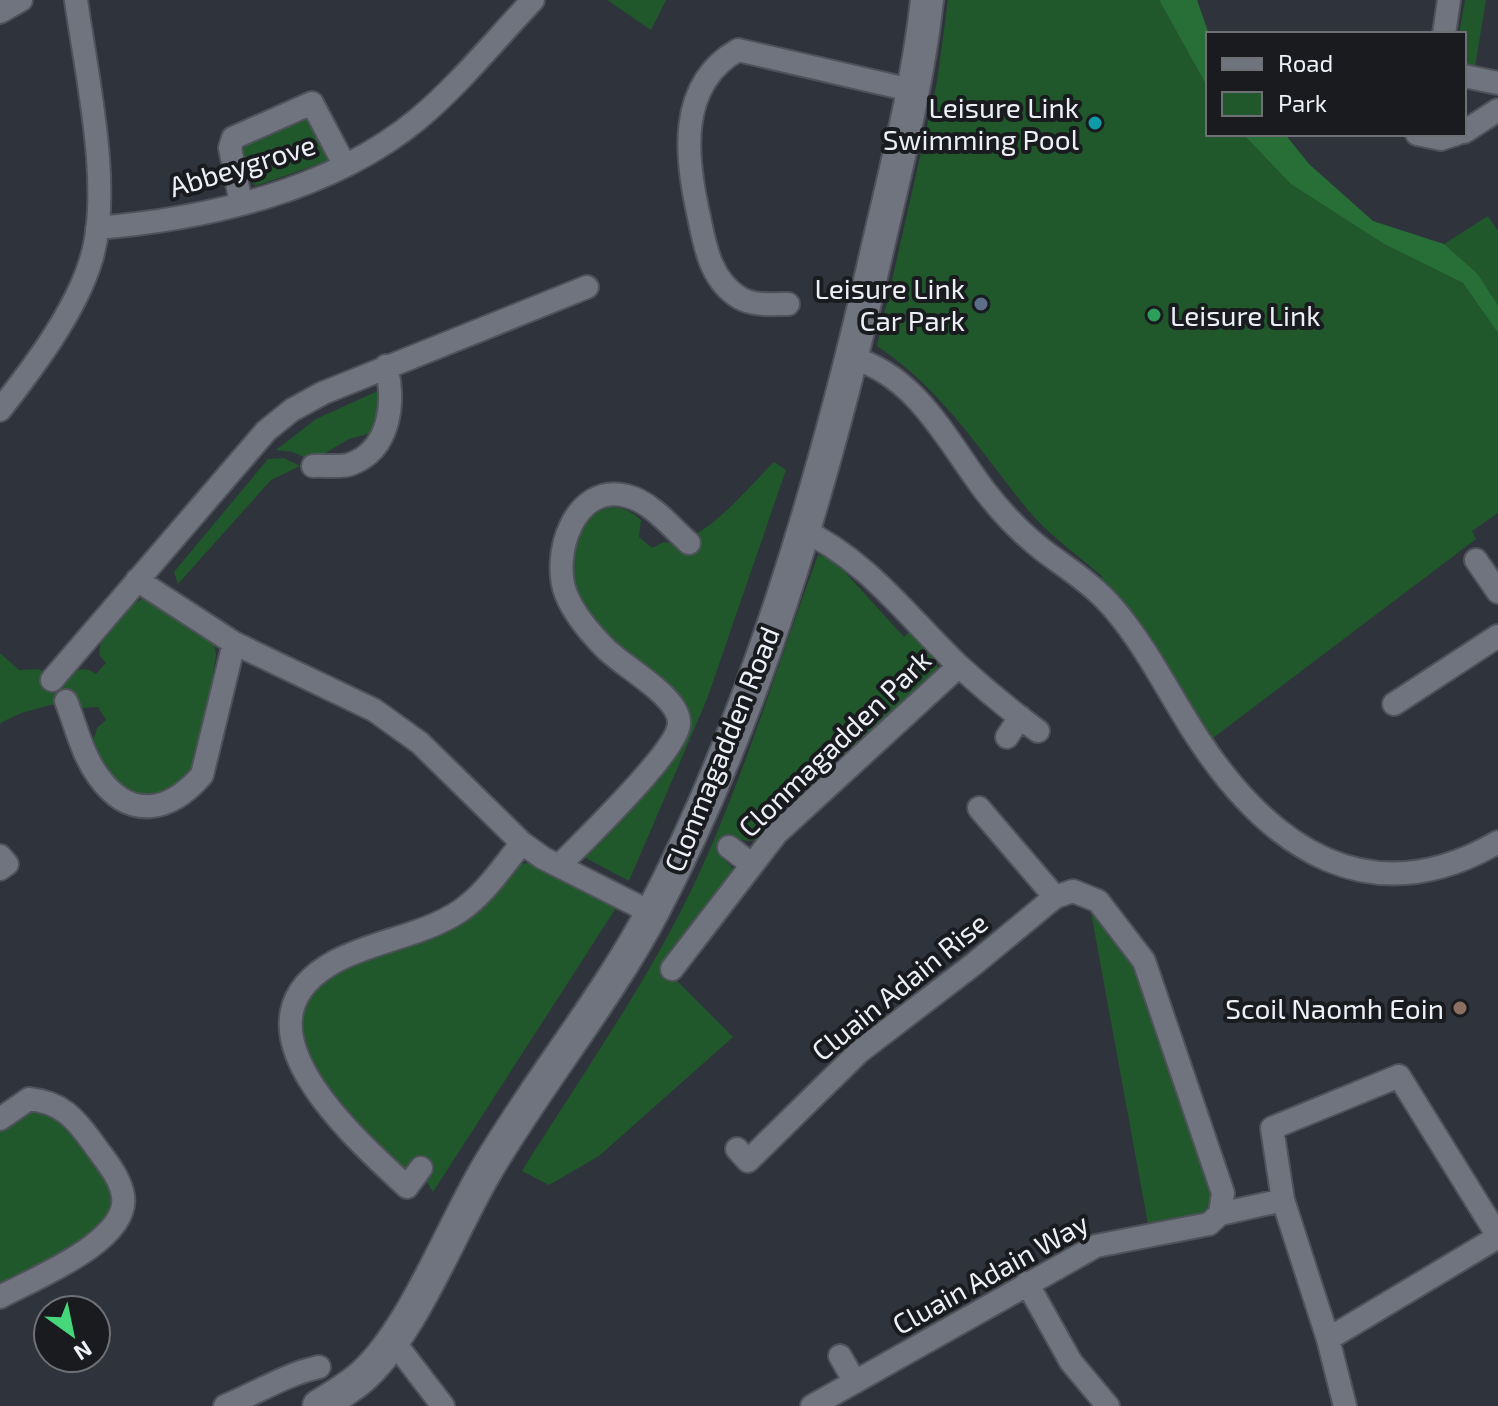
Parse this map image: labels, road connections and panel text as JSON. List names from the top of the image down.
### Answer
{
  "streets": {
    "street": [
      "Abbeygrove",
      "Clonmagadden Park",
      "Clonmagadden Road",
      "Cluain Adain Rise",
      "Cluain Adain Way"
    ]
  },
  "crossings": [
    ["Clonmagadden Park", "Clonmagadden Road"]
  ],
  "places": [
    "Leisure Link Swimming Pool",
    "Leisure Link Car Park",
    "Leisure Link",
    "Scoil Naomh Eoin"
  ],
  "legend": ["Road", "Park"],
  "north": "bottom right"
}
